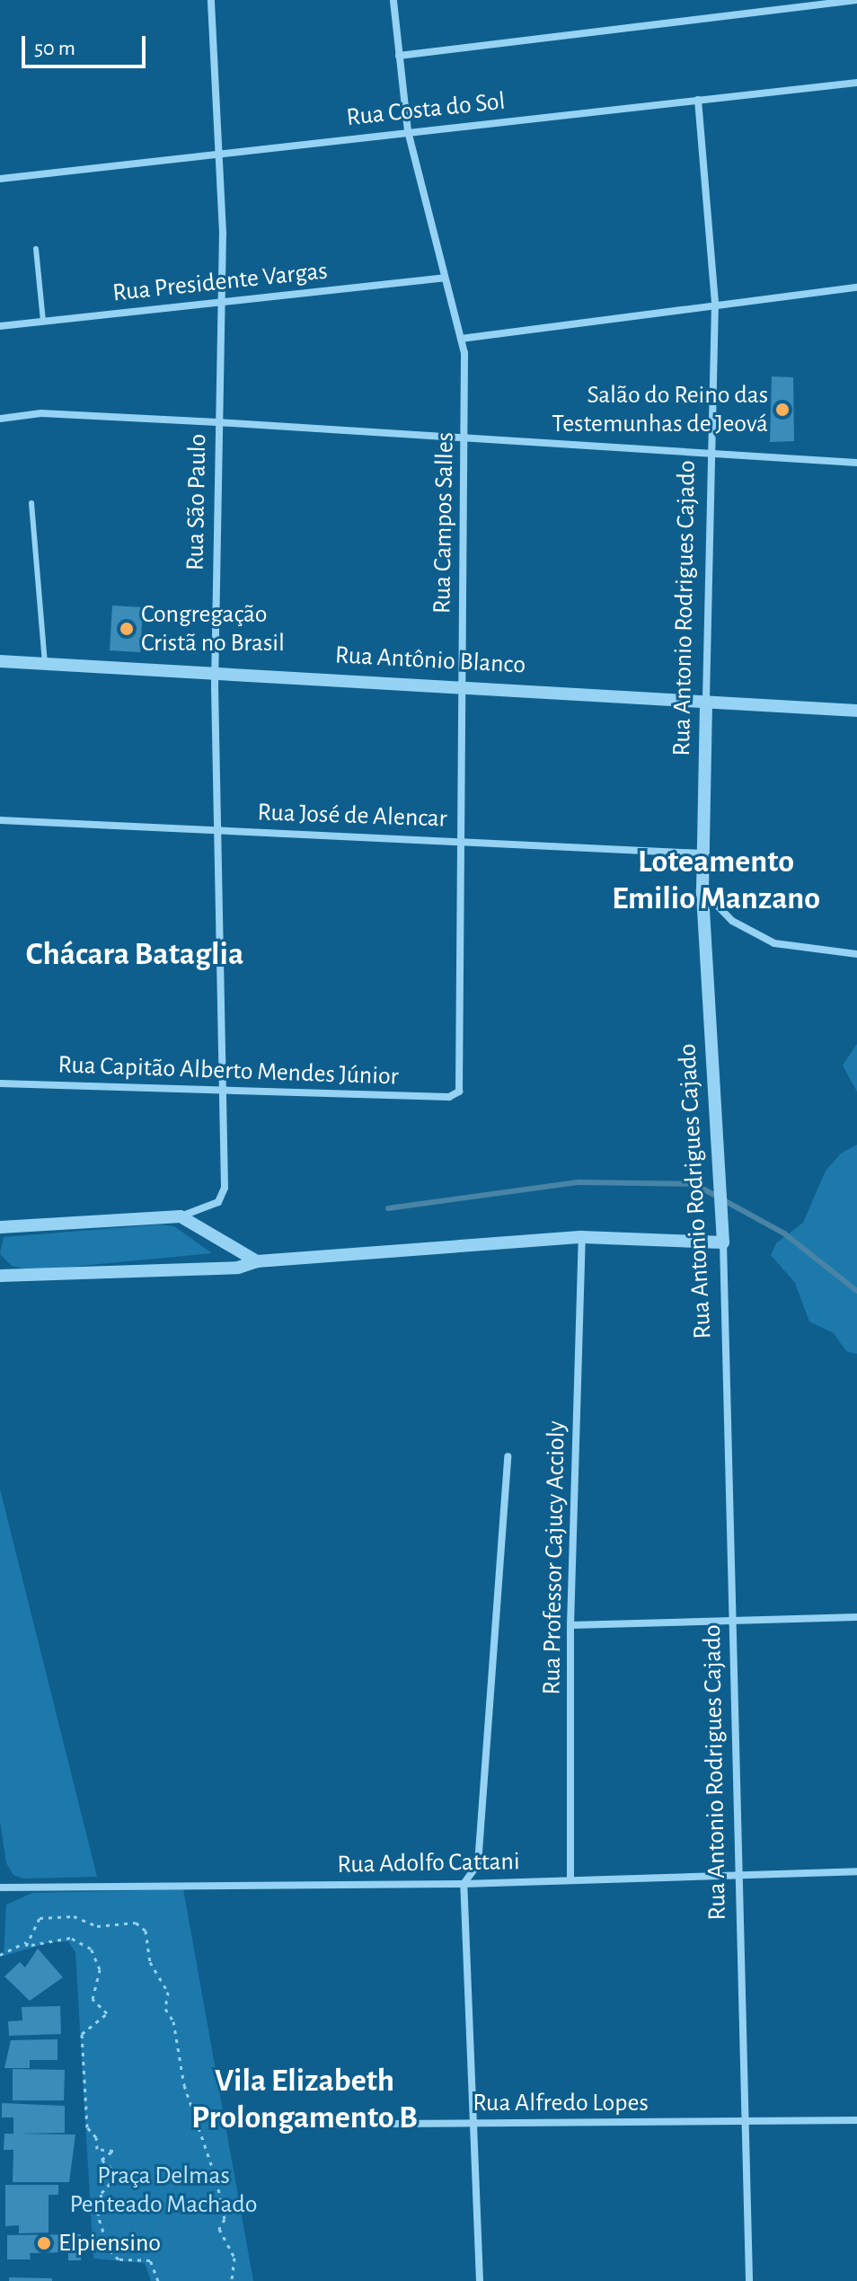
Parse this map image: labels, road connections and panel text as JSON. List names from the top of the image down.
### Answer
{
  "streets": {
    "street": [
      "Rua Costa do Sol",
      "Rua Presidente Vargas",
      "Rua São Paulo",
      "Rua Campos Salles",
      "Rua Antonio Rodrigues Cajado",
      "Rua Antônio Blanco",
      "Rua José de Alencar",
      "Rua Capitão Alberto Mendes Júnior",
      "Rua Professor Cajucy Accioly",
      "Rua Adolfo Cattani",
      "Rua Alfredo Lopes"
    ]
  },
  "crossings": [
    ["Rua Costa do Sol", "Rua São Paulo"],
    ["Rua Costa do Sol", "Rua Campos Salles"],
    ["Rua Costa do Sol", "Rua Antonio Rodrigues Cajado"],
    ["Rua Presidente Vargas", "Rua São Paulo"],
    ["Rua Presidente Vargas", "Rua Campos Salles"],
    ["Rua São Paulo", "Rua Antônio Blanco"],
    ["Rua São Paulo", "Rua José de Alencar"],
    ["Rua São Paulo", "Rua Capitão Alberto Mendes Júnior"],
    ["Rua Campos Salles", "Rua Antônio Blanco"],
    ["Rua Campos Salles", "Rua José de Alencar"],
    ["Rua Campos Salles", "Rua Capitão Alberto Mendes Júnior"],
    ["Rua Antonio Rodrigues Cajado", "Rua Antônio Blanco"],
    ["Rua Antonio Rodrigues Cajado", "Rua José de Alencar"],
    ["Rua Antonio Rodrigues Cajado", "Rua Adolfo Cattani"],
    ["Rua Antonio Rodrigues Cajado", "Rua Alfredo Lopes"],
    ["Rua Professor Cajucy Accioly", "Rua Adolfo Cattani"]
  ],
  "districts": ["Loteamento Emilio Manzano", "Chácara Bataglia", "Vila Elizabeth Prolongamento B"],
  "parks": ["Praça Delmas Penteado Machado"],
  "places": ["Salão do Reino das Testemunhas de Jeová", "Congregação Cristã no Brasil", "Elpiensino"],
  "scale_bar": "50 m"
}
